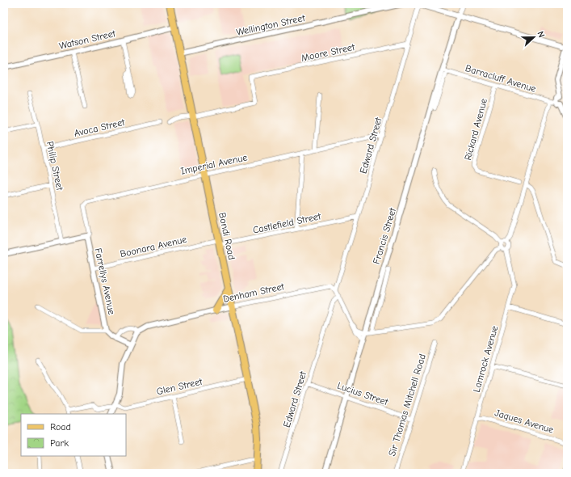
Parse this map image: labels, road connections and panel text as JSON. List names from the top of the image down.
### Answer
{
  "streets": {
    "main road": ["Bondi Road"],
    "street": [
      "Wellington Street",
      "Watson Street",
      "Moore Street",
      "Barracluff Avenue",
      "Avoca Street",
      "Rickard Avenue",
      "Edward Street",
      "Imperial Avenue",
      "Philip Street",
      "Castlefield Street",
      "Francis Street",
      "Boonara Avenue",
      "Farrellys Avenue",
      "Denham Street",
      "Lamrock Avenue",
      "Glen Street",
      "Lucius Street",
      "Sir Thomas Mitchell Road",
      "Jaques Avenue"
    ]
  },
  "crossings": [
    ["Wellington Street", "Bondi Road"],
    ["Watson Street", "Bondi Road"],
    ["Moore Street", "Edward Street"],
    ["Moore Street", "Bondi Road"],
    ["Barracluff Avenue", "Rickard Avenue"],
    ["Barracluff Avenue", "Francis Street"],
    ["Avoca Street", "Philip Street"],
    ["Edward Street", "Imperial Avenue"],
    ["Edward Street", "Castlefield Street"],
    ["Edward Street", "Denham Street"],
    ["Edward Street", "Lucius Street"],
    ["Imperial Avenue", "Bondi Road"],
    ["Imperial Avenue", "Farrellys Avenue"],
    ["Castlefield Street", "Bondi Road"],
    ["Castlefield Street", "Boonara Avenue"],
    ["Bondi Road", "Boonara Avenue"],
    ["Bondi Road", "Denham Street"],
    ["Bondi Road", "Glen Street"],
    ["Francis Street", "Lucius Street"],
    ["Boonara Avenue", "Farrellys Avenue"],
    ["Lamrock Avenue", "Jaques Avenue"],
    ["Lucius Street", "Sir Thomas Mitchell Road"]
  ],
  "legend": ["Road", "Park"],
  "north": "right"
}
